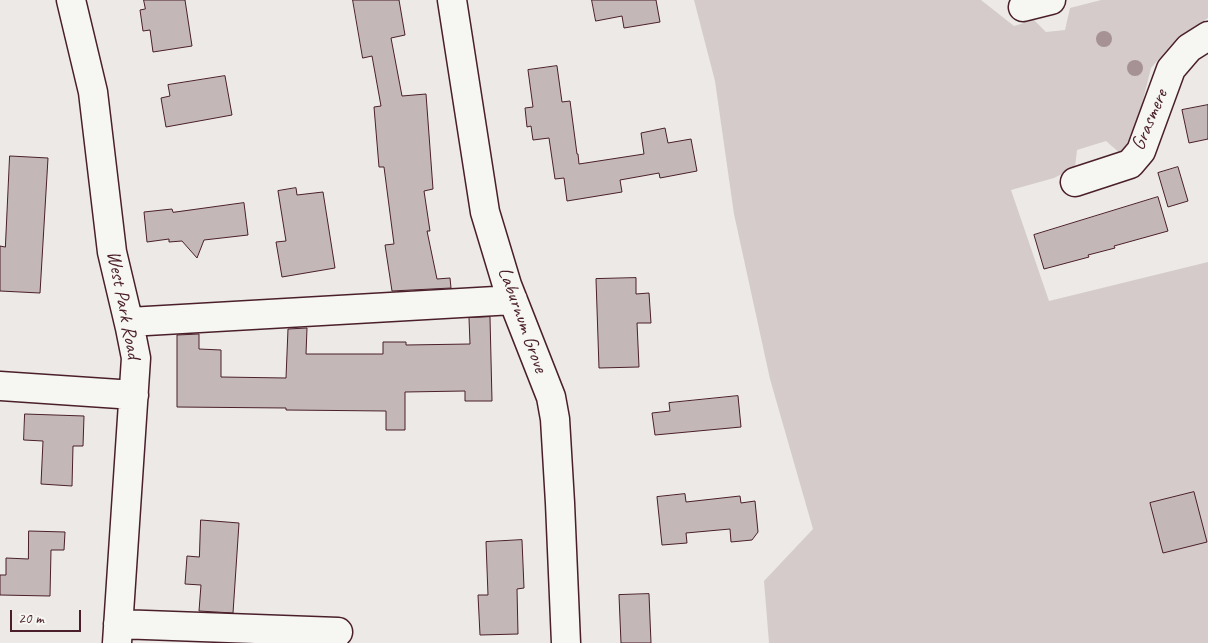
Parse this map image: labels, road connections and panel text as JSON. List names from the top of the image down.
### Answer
{
  "streets": {
    "street": ["Grasmere", "West Park Road", "Laburnum Grove"]
  },
  "scale_bar": "20 m"
}
